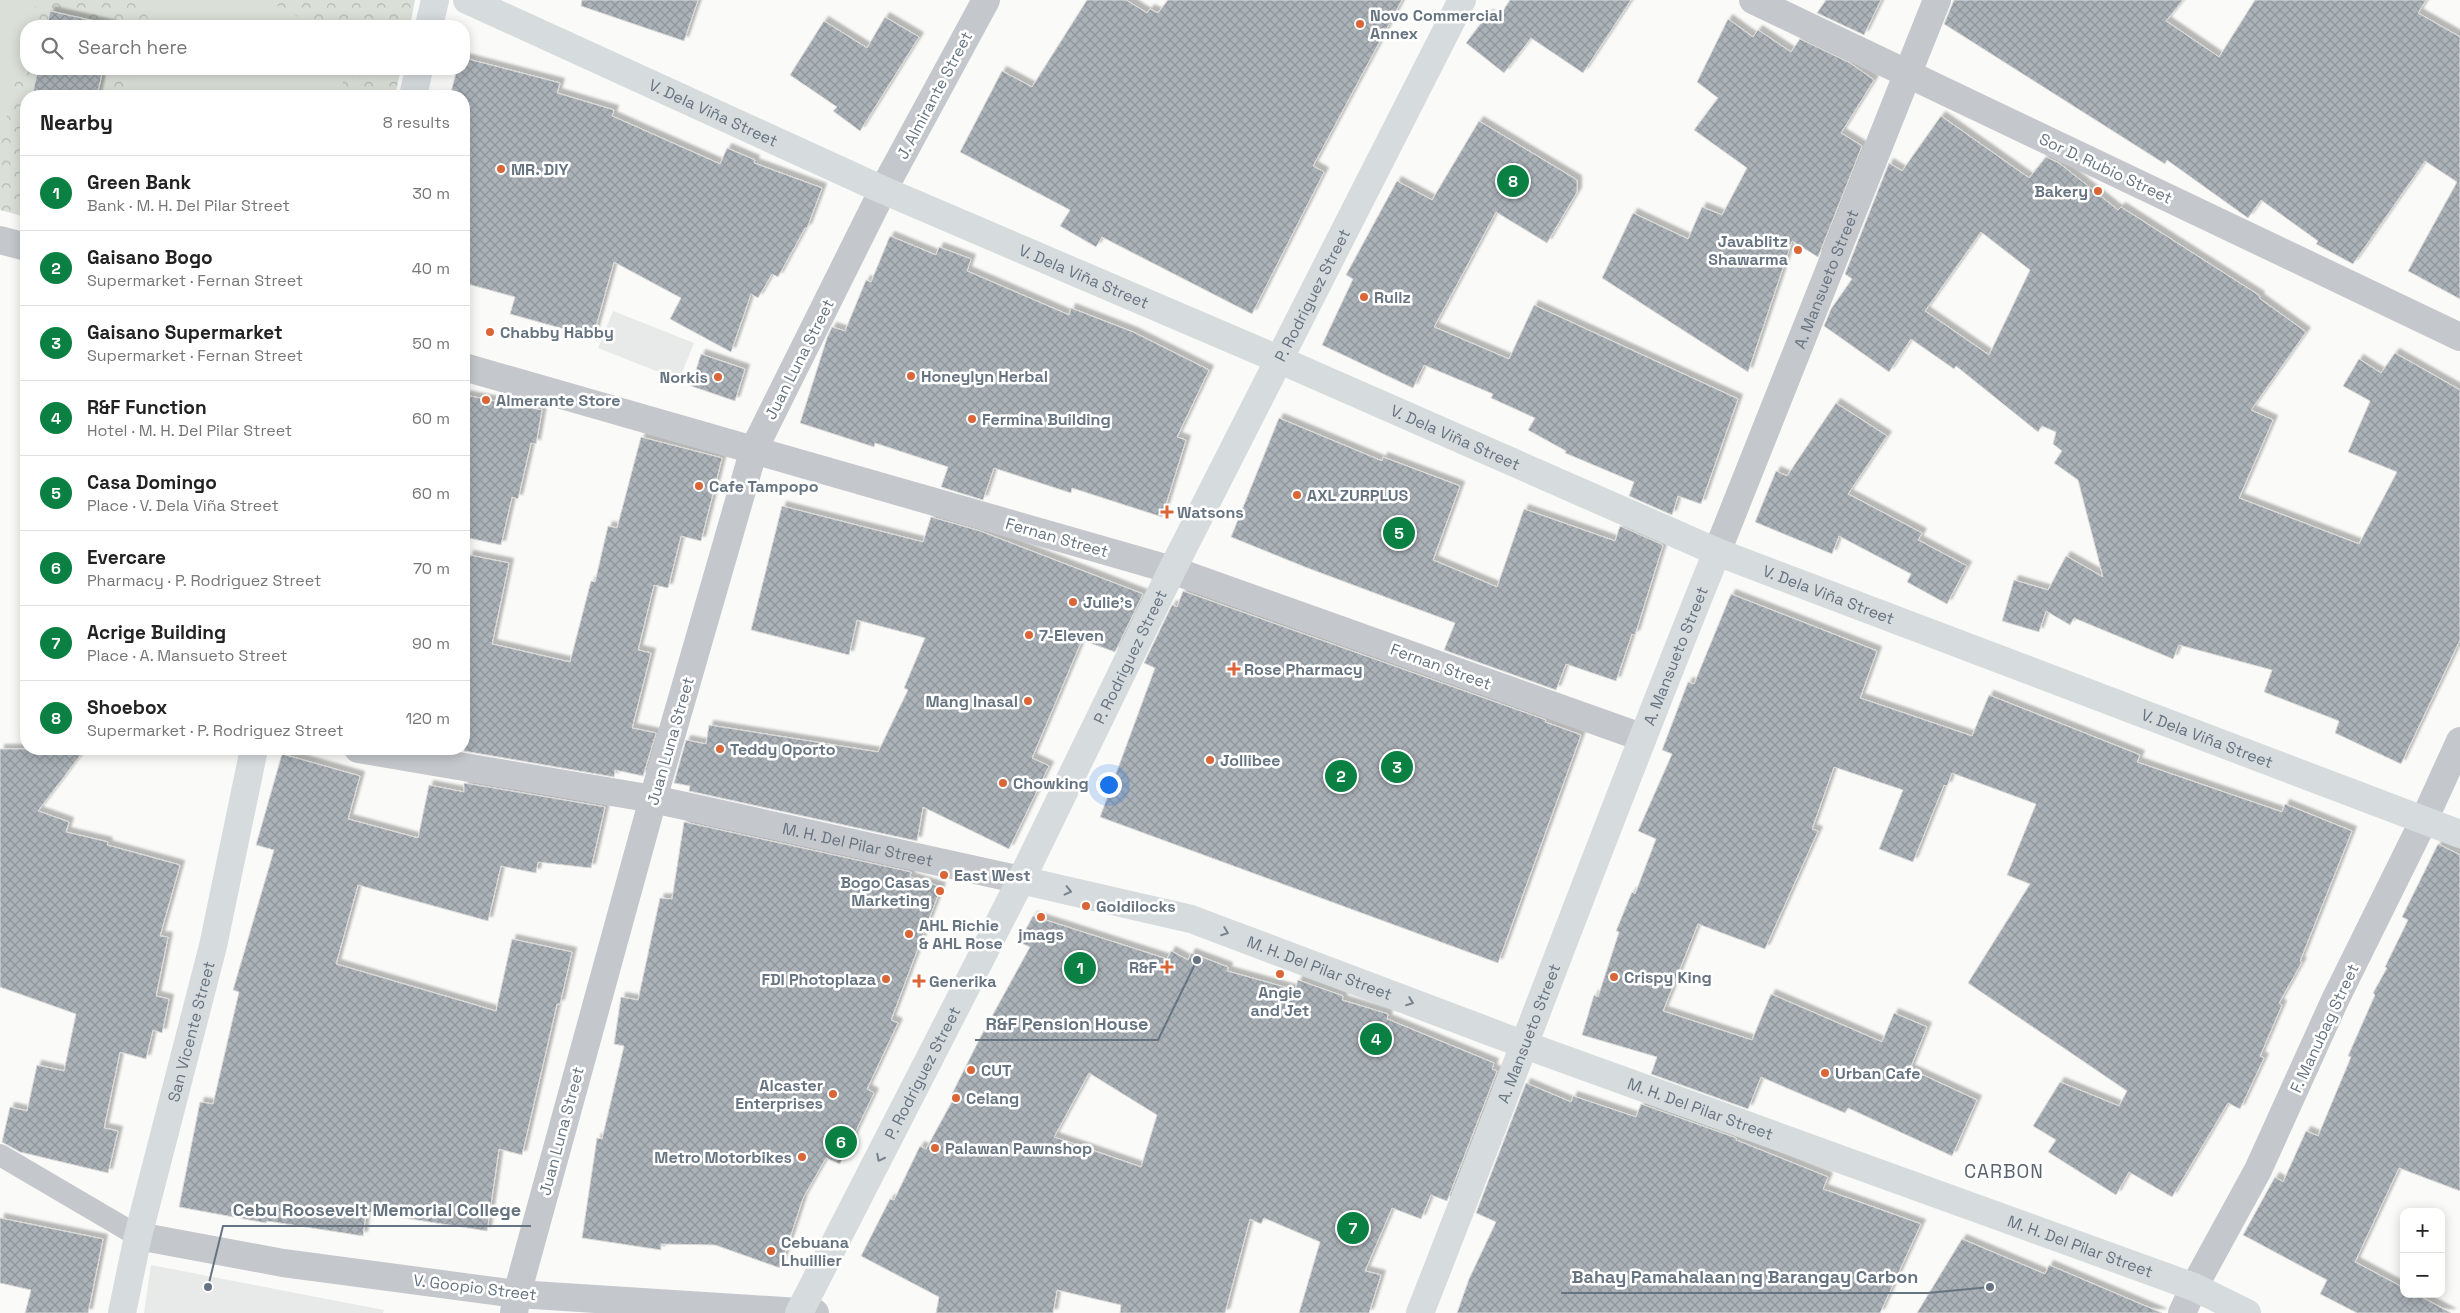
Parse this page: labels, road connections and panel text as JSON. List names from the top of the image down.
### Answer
{
  "streets": {
    "street": [
      "J. Almirante Street",
      "V. Dela Viña Street",
      "Sor D. Rubio Street",
      "A. Mansueto Street",
      "P. Rodriguez Street",
      "Juan Luna Street",
      "Fernan Street",
      "M. H. Del Pilar Street",
      "F. Manubag Street",
      "San Vicente Street",
      "V. Goopio Street"
    ]
  },
  "crossings": [
    ["J. Almirante Street", "V. Dela Viña Street"],
    ["J. Almirante Street", "Juan Luna Street"],
    ["V. Dela Viña Street", "A. Mansueto Street"],
    ["V. Dela Viña Street", "P. Rodriguez Street"],
    ["V. Dela Viña Street", "Juan Luna Street"],
    ["V. Dela Viña Street", "F. Manubag Street"],
    ["Sor D. Rubio Street", "A. Mansueto Street"],
    ["A. Mansueto Street", "Fernan Street"],
    ["A. Mansueto Street", "M. H. Del Pilar Street"],
    ["P. Rodriguez Street", "Fernan Street"],
    ["P. Rodriguez Street", "M. H. Del Pilar Street"],
    ["P. Rodriguez Street", "V. Goopio Street"],
    ["Juan Luna Street", "Fernan Street"],
    ["Juan Luna Street", "M. H. Del Pilar Street"],
    ["Juan Luna Street", "V. Goopio Street"],
    ["M. H. Del Pilar Street", "F. Manubag Street"],
    ["San Vicente Street", "V. Goopio Street"]
  ],
  "districts": ["CARBON"],
  "places": {
    "other": [
      "Novo Commercial Annex",
      "MR. DIY",
      "Bakery",
      "Javablitz Shawarma",
      "Rullz",
      "Chabby Habby",
      "Honeylyn Herbal",
      "Norkis",
      "Almerante Store",
      "Fermina Building",
      "Cafe Tampopo",
      "AXL ZURPLUS",
      "Julie's",
      "7-Eleven",
      "Mang Inasal",
      "Teddy Oporto",
      "Jollibee",
      "Chowking",
      "East West",
      "Bogo Casas Marketing",
      "Goldilocks",
      "jmags",
      "AHL Richie & AHL Rose",
      "R&F Pension House",
      "Angie and Jet",
      "Crispy King",
      "FDI Photoplaza",
      "CUT",
      "Urban Cafe",
      "Alcaster Enterprises",
      "Celang",
      "Palawan Pawnshop",
      "Metro Motorbikes",
      "Cebuana Lhuillier",
      "Cebu Roosevelt Memorial College",
      "Bahay Pamahalaan ng Barangay Carbon"
    ],
    "health": [
      "Watsons",
      "Rose Pharmacy",
      "R&F",
      "Generika"
    ]
  },
  "page": {
    "search": "Search here",
    "heading": ["Nearby", "8 results"],
    "list": [
      {
        "mark": "1",
        "name": "Green Bank",
        "note": "Bank · M. H. Del Pilar Street",
        "value": "30 m"
      },
      {
        "mark": "2",
        "name": "Gaisano Bogo",
        "note": "Supermarket · Fernan Street",
        "value": "40 m"
      },
      {
        "mark": "3",
        "name": "Gaisano Supermarket",
        "note": "Supermarket · Fernan Street",
        "value": "50 m"
      },
      {
        "mark": "4",
        "name": "R&F Function",
        "note": "Hotel · M. H. Del Pilar Street",
        "value": "60 m"
      },
      {
        "mark": "5",
        "name": "Casa Domingo",
        "note": "Place · V. Dela Viña Street",
        "value": "60 m"
      },
      {
        "mark": "6",
        "name": "Evercare",
        "note": "Pharmacy · P. Rodriguez Street",
        "value": "70 m"
      },
      {
        "mark": "7",
        "name": "Acrige Building",
        "note": "Place · A. Mansueto Street",
        "value": "90 m"
      },
      {
        "mark": "8",
        "name": "Shoebox",
        "note": "Supermarket · P. Rodriguez Street",
        "value": "120 m"
      }
    ],
    "pins": [
      "8",
      "5",
      "3",
      "2",
      "1",
      "4",
      "6",
      "7"
    ],
    "map_buttons": ["+", "−"]
  }
}
